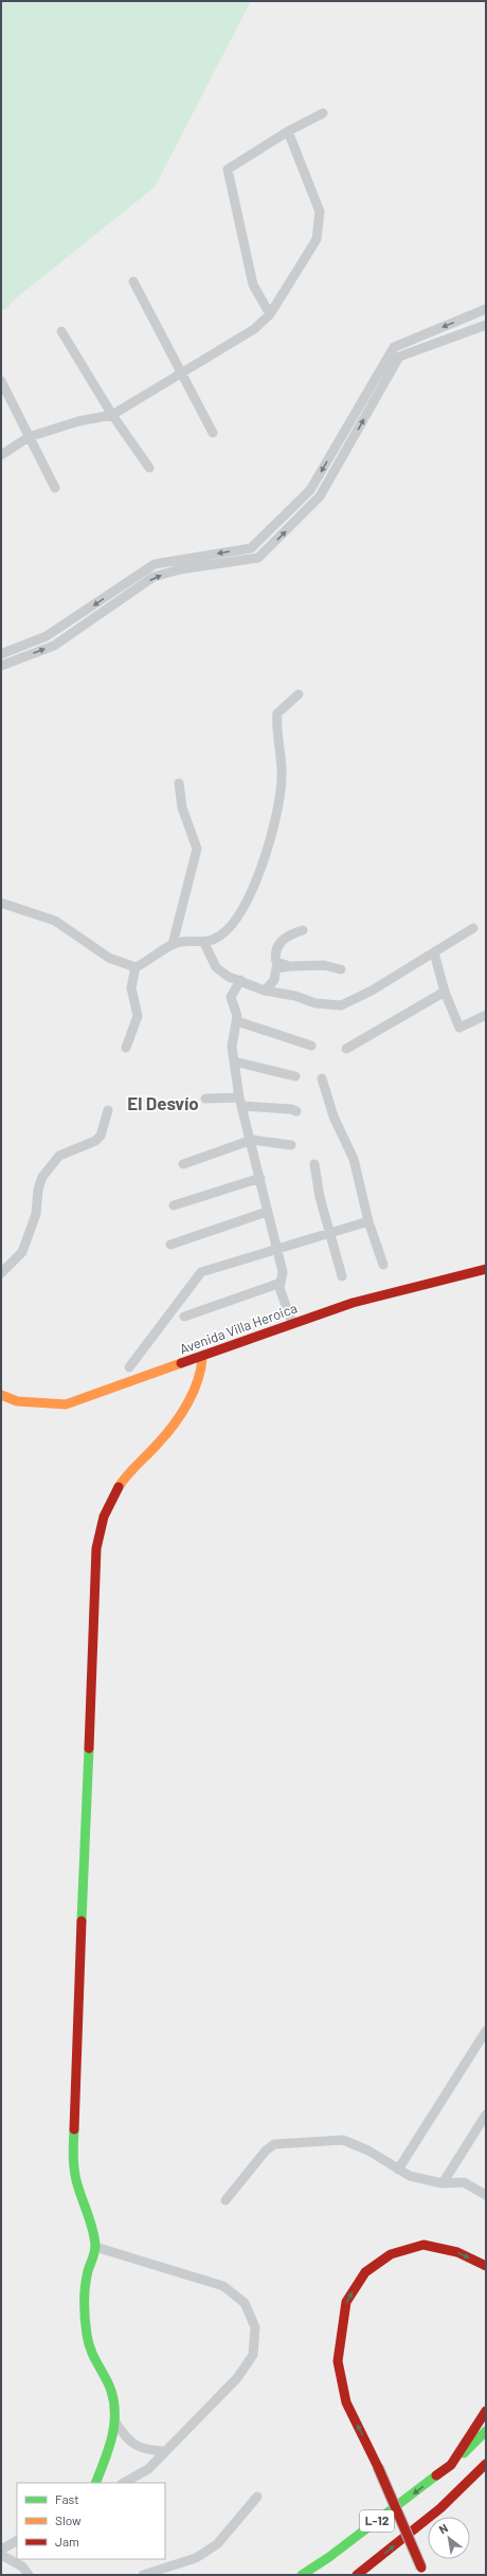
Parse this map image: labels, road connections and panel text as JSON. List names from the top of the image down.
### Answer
{
  "streets": {
    "main road": ["Avenida Villa Heroica", "L-12"]
  },
  "districts": ["El Desvío"],
  "legend": ["Fast", "Slow", "Jam"],
  "north": "top left"
}
